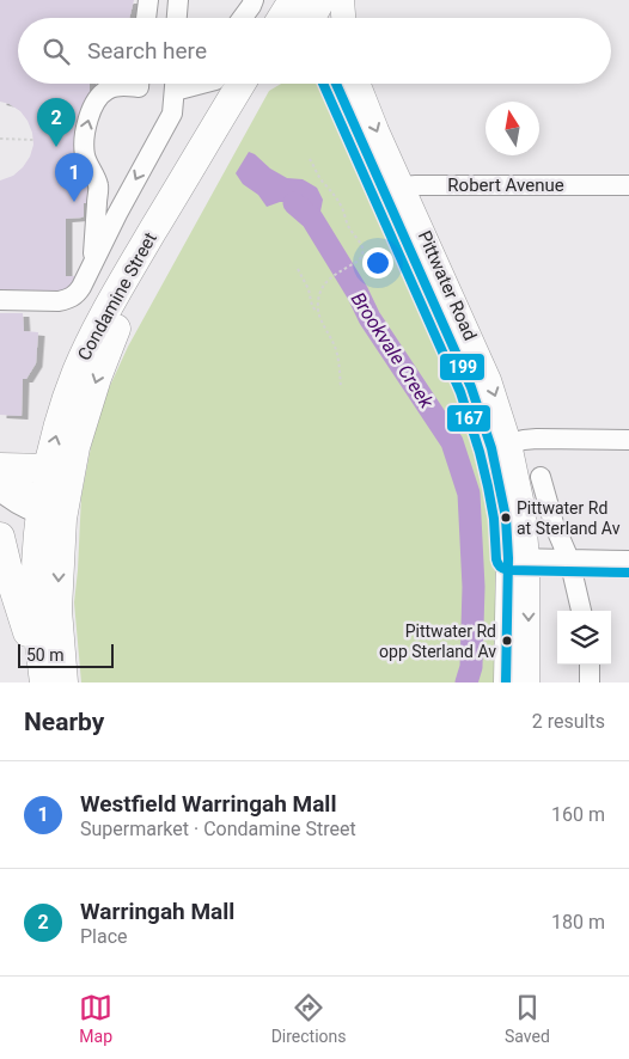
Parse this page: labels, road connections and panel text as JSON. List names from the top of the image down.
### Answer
{
  "streets": {
    "highway": ["Condamine Street"],
    "main road": ["Pittwater Road"],
    "street": ["Robert Avenue"]
  },
  "crossings": [
    ["Robert Avenue", "Pittwater Road"]
  ],
  "water": ["Brookvale Creek"],
  "places": ["Pittwater Rd at Sterland Av", "Pittwater Rd opp Sterland Av"],
  "lines": ["transit line 199", "transit line 167"],
  "scale_bar": "50 m",
  "north": "top",
  "page": {
    "search": "Search here",
    "pins": ["2", "1"],
    "scale": "50 m",
    "heading": ["Nearby", "2 results"],
    "list": [
      {
        "mark": "1",
        "name": "Westfield Warringah Mall",
        "note": "Supermarket · Condamine Street",
        "value": "160 m"
      },
      {
        "mark": "2",
        "name": "Warringah Mall",
        "note": "Place",
        "value": "180 m"
      }
    ],
    "nav": ["Map", "Directions", "Saved"]
  }
}
